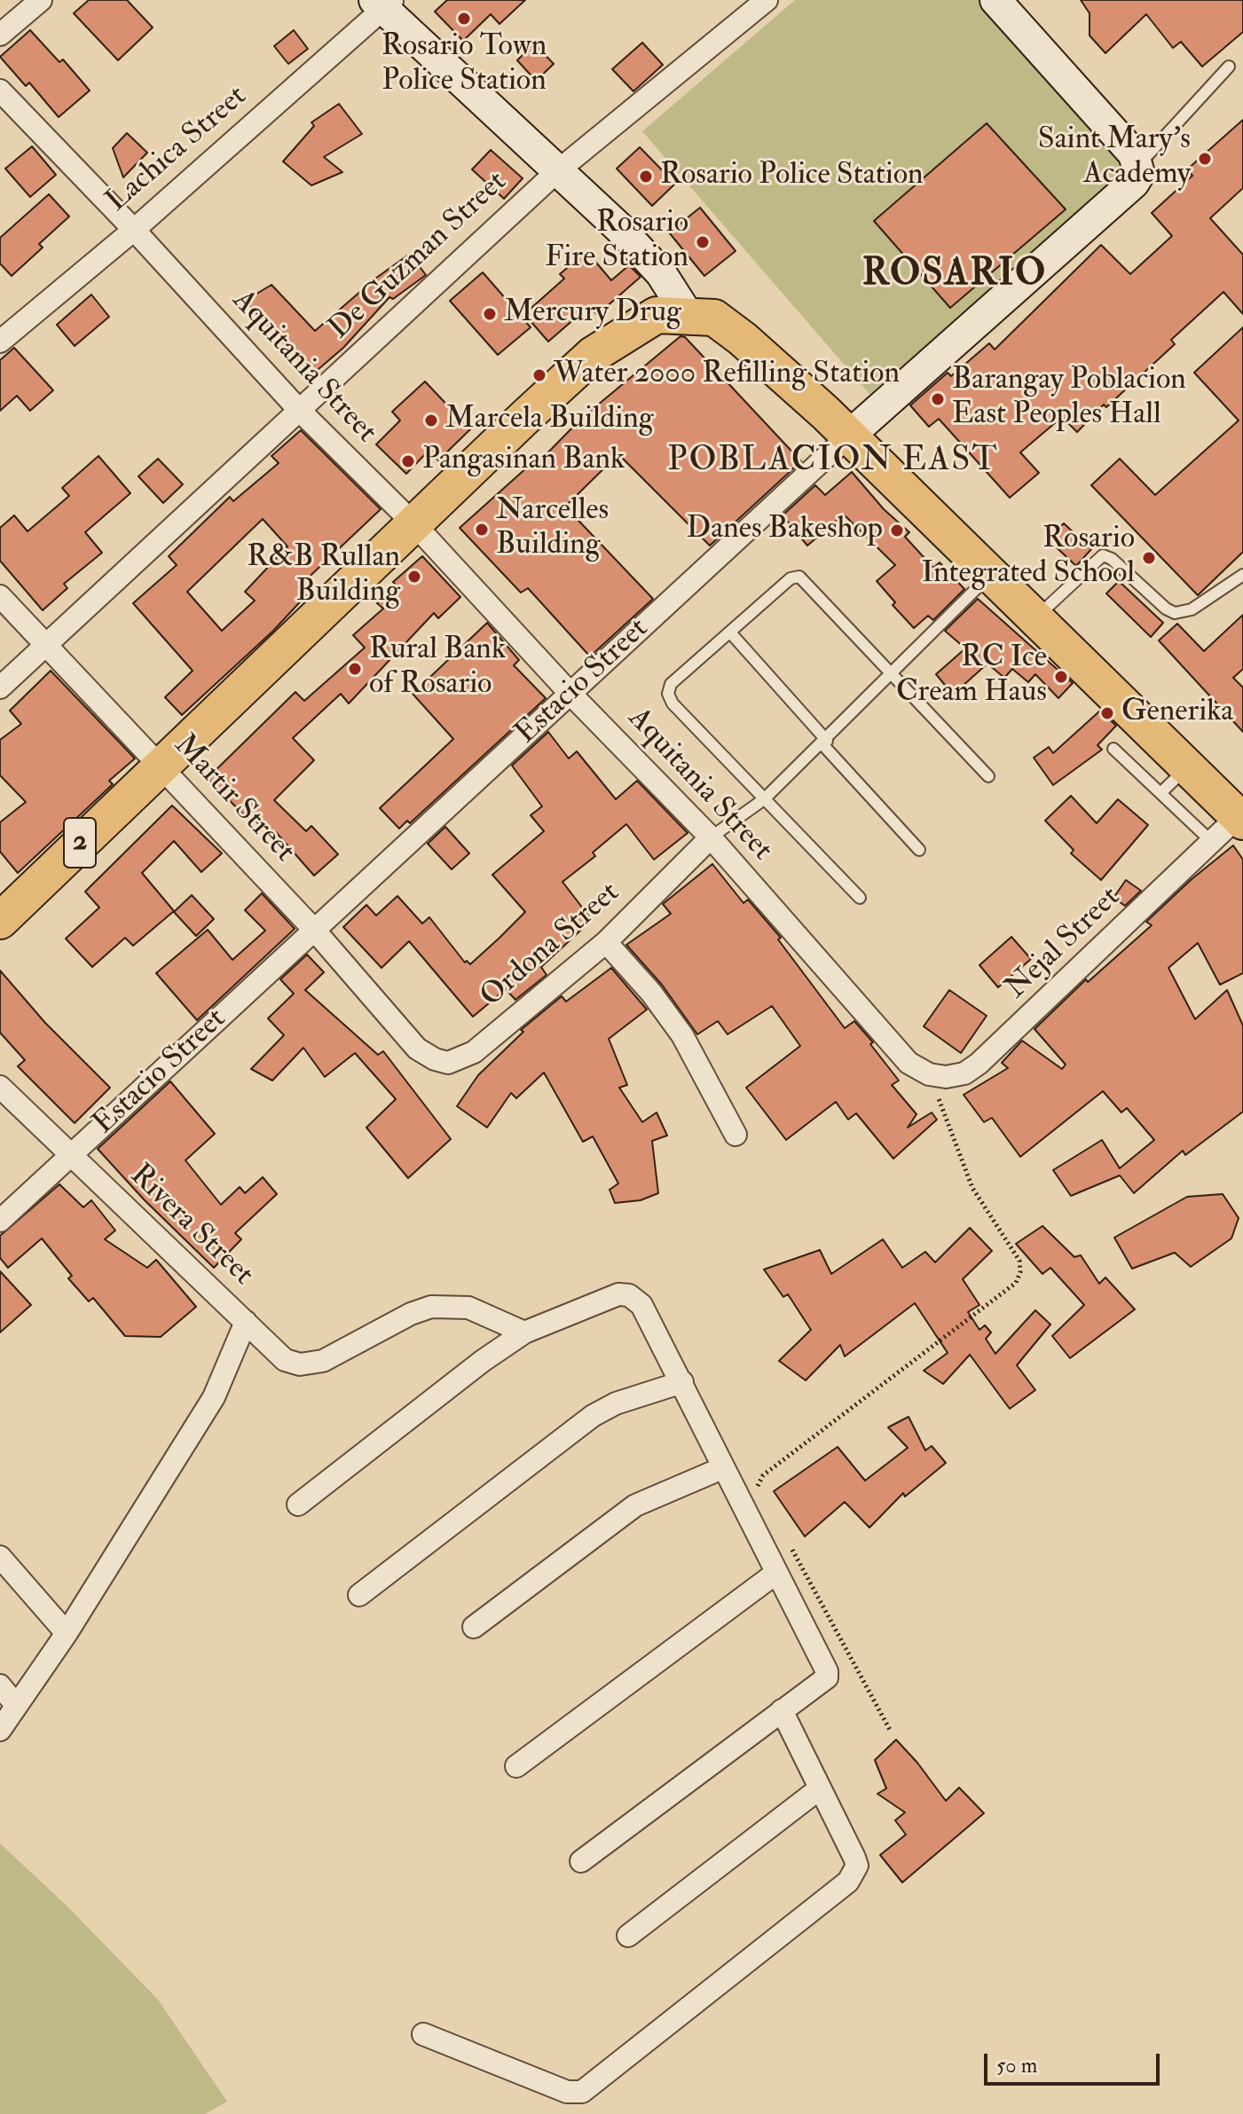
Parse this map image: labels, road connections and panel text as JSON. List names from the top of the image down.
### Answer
{
  "streets": {
    "highway": ["2"],
    "main road": ["Estacio Street"],
    "street": [
      "Lachica Street",
      "De Guzman Street",
      "Aquitania Street",
      "Martir Street",
      "Nejal Street",
      "Ordona Street",
      "Rivera Street"
    ]
  },
  "crossings": [
    ["Lachica Street", "Aquitania Street"],
    ["De Guzman Street", "Aquitania Street"],
    ["De Guzman Street", "Martir Street"],
    ["Aquitania Street", "Estacio Street"],
    ["Aquitania Street", "2"],
    ["Aquitania Street", "Nejal Street"],
    ["Aquitania Street", "Ordona Street"],
    ["Estacio Street", "Martir Street"],
    ["Estacio Street", "2"],
    ["Estacio Street", "Rivera Street"],
    ["Martir Street", "2"],
    ["Martir Street", "Ordona Street"],
    ["2", "Nejal Street"]
  ],
  "districts": ["ROSARIO", "POBLACION EAST"],
  "places": [
    "Rosario Town Police Station",
    "Saint Mary's Academy",
    "Rosario Police Station",
    "Rosario Fire Station",
    "Mercury Drug",
    "Water 2000 Refilling Station",
    "Barangay Poblacion East Peoples Hall",
    "Marcela Building",
    "Pangasinan Bank",
    "Narcelles Building",
    "Danes Bakeshop",
    "Rosario Integrated School",
    "R&B Rullan Building",
    "Rural Bank of Rosario",
    "RC Ice Cream Haus",
    "Generika"
  ],
  "scale_bar": "50 m"
}
